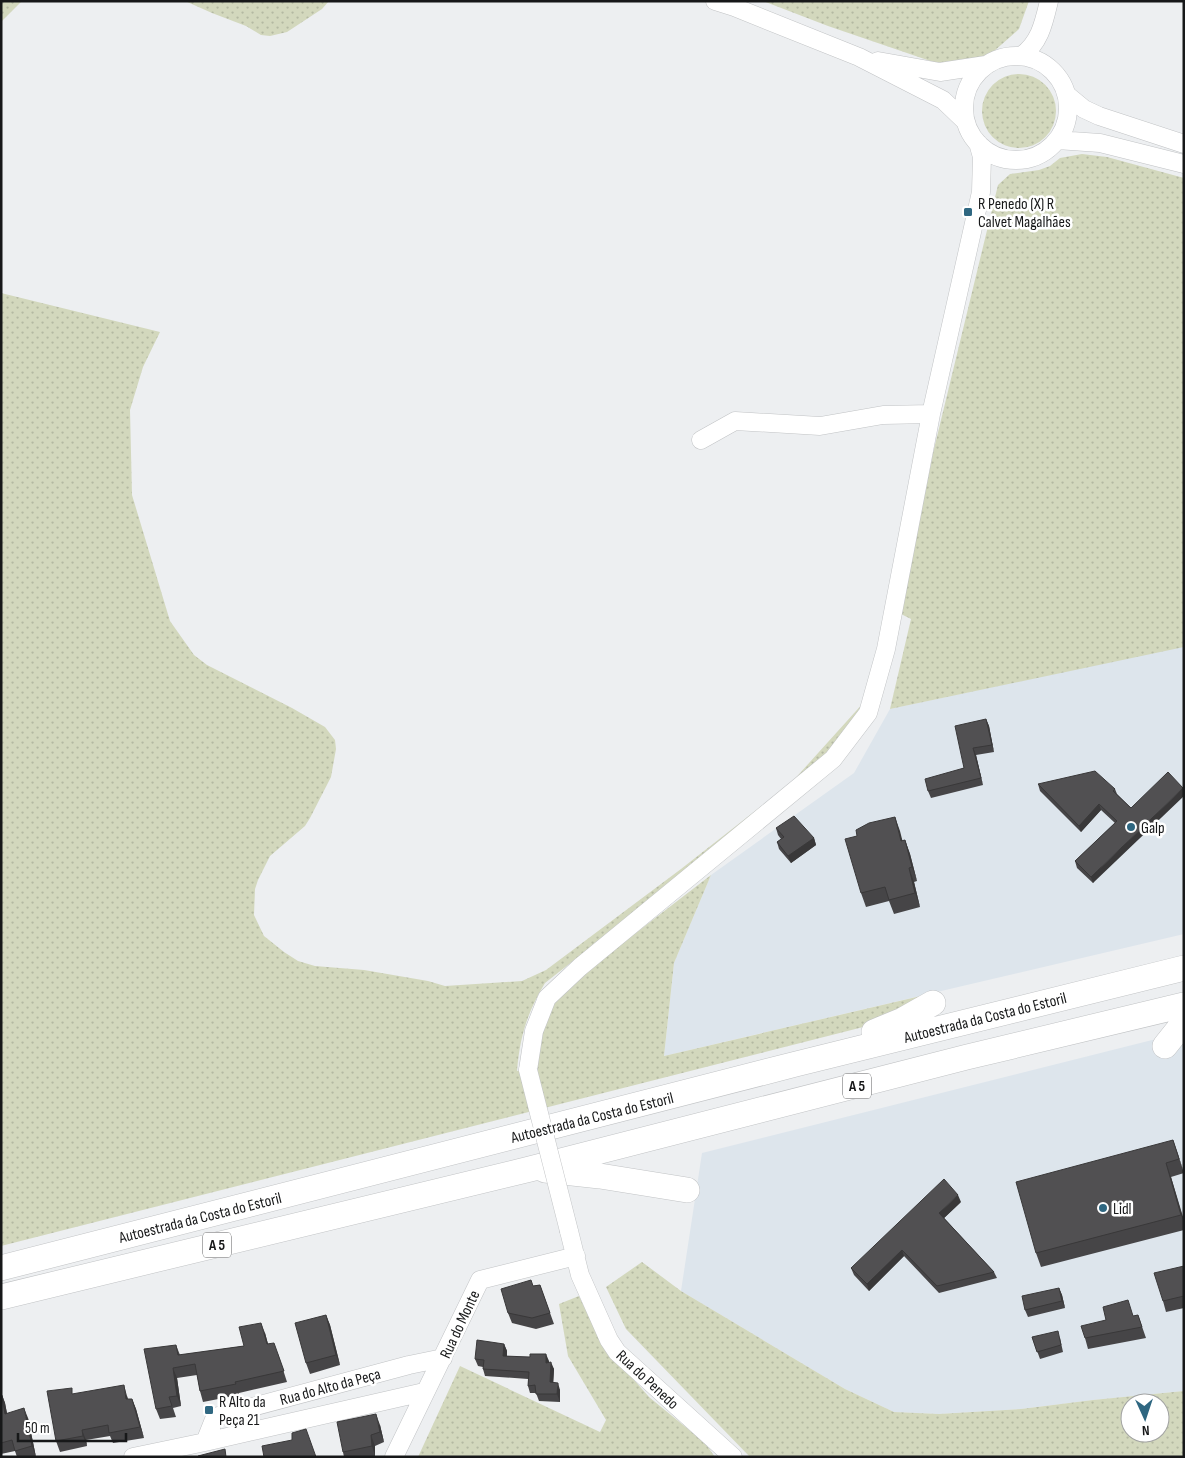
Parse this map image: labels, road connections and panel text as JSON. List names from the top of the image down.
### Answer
{
  "streets": {
    "highway": ["Autoestrada da Costa do Estoril", "A 5"],
    "street": ["Rua do Monte", "Rua do Penedo", "Rua do Alto da Peça"]
  },
  "crossings": [
    ["Rua do Monte", "Rua do Penedo"],
    ["Rua do Monte", "Rua do Alto da Peça"]
  ],
  "places": {
    "transit": ["R Penedo (X) R Calvet Magalhães", "R Alto da Peça 21"],
    "other": ["Galp", "Lidl"]
  },
  "scale_bar": "50 m",
  "north": "bottom"
}
